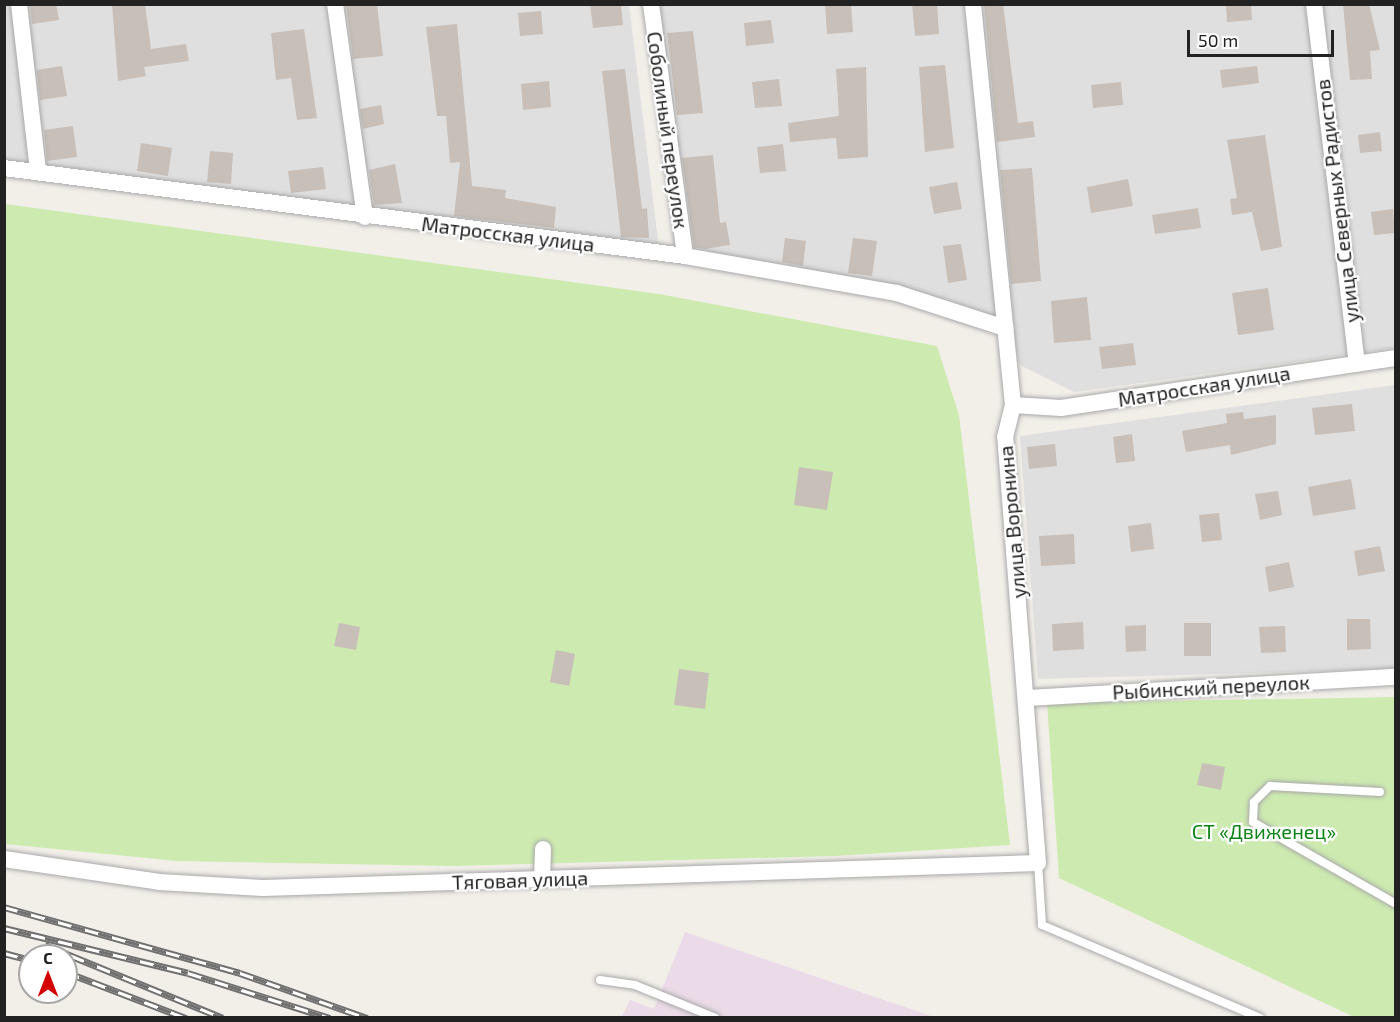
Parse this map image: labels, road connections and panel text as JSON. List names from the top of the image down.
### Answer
{
  "streets": {
    "street": [
      "Соболиный переулок",
      "улица Северных Радистов",
      "Матросская улица",
      "улица Воронина",
      "Рыбинский переулок",
      "Тяговая улица"
    ]
  },
  "crossings": [
    ["Соболиный переулок", "Матросская улица"],
    ["улица Северных Радистов", "Матросская улица"],
    ["Матросская улица", "улица Воронина"],
    ["улица Воронина", "Рыбинский переулок"],
    ["улица Воронина", "Тяговая улица"]
  ],
  "parks": ["СТ «Движенец»"],
  "scale_bar": "50 m",
  "north": "top"
}
